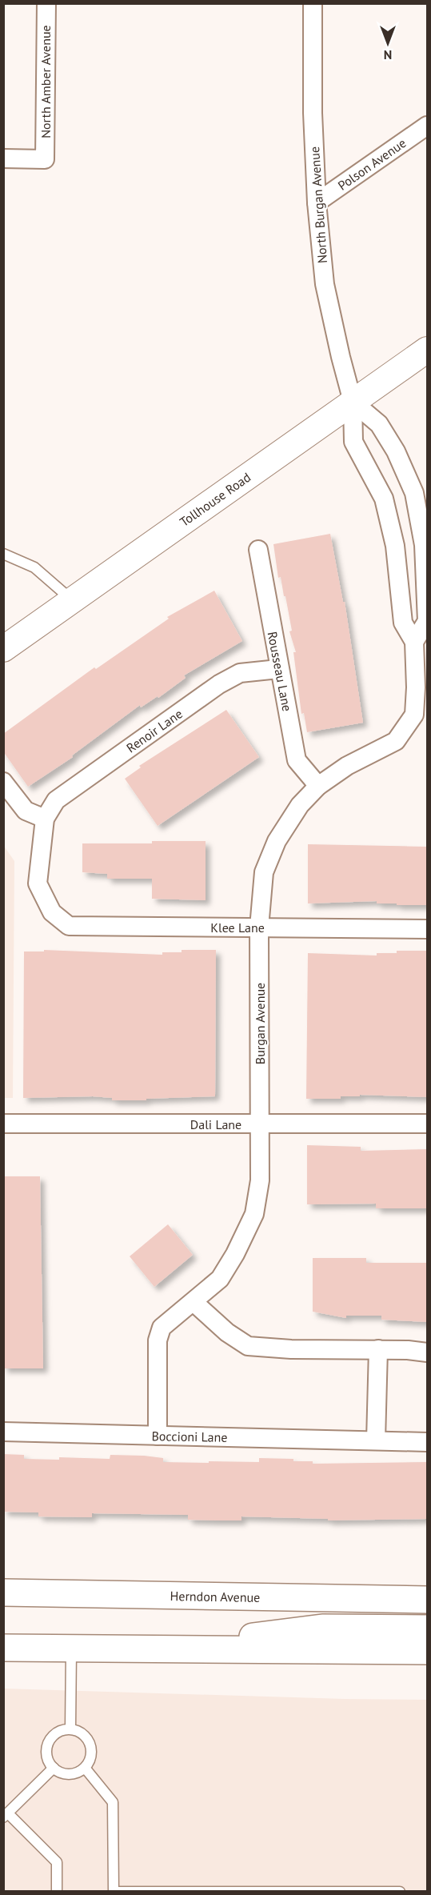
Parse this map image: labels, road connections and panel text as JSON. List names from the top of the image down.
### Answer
{
  "streets": {
    "main road": ["Herndon Avenue"],
    "street": [
      "North Amber Avenue",
      "Polson Avenue",
      "North Burgan Avenue",
      "Tollhouse Road",
      "Rousseau Lane",
      "Renoir Lane",
      "Klee Lane",
      "Burgan Avenue",
      "Dali Lane",
      "Boccioni Lane"
    ]
  },
  "crossings": [
    ["Polson Avenue", "North Burgan Avenue"],
    ["North Burgan Avenue", "Tollhouse Road"],
    ["North Burgan Avenue", "Burgan Avenue"],
    ["Tollhouse Road", "Burgan Avenue"],
    ["Rousseau Lane", "Renoir Lane"],
    ["Rousseau Lane", "Burgan Avenue"],
    ["Renoir Lane", "Klee Lane"],
    ["Klee Lane", "Burgan Avenue"],
    ["Burgan Avenue", "Dali Lane"],
    ["Burgan Avenue", "Boccioni Lane"]
  ],
  "north": "bottom"
}
